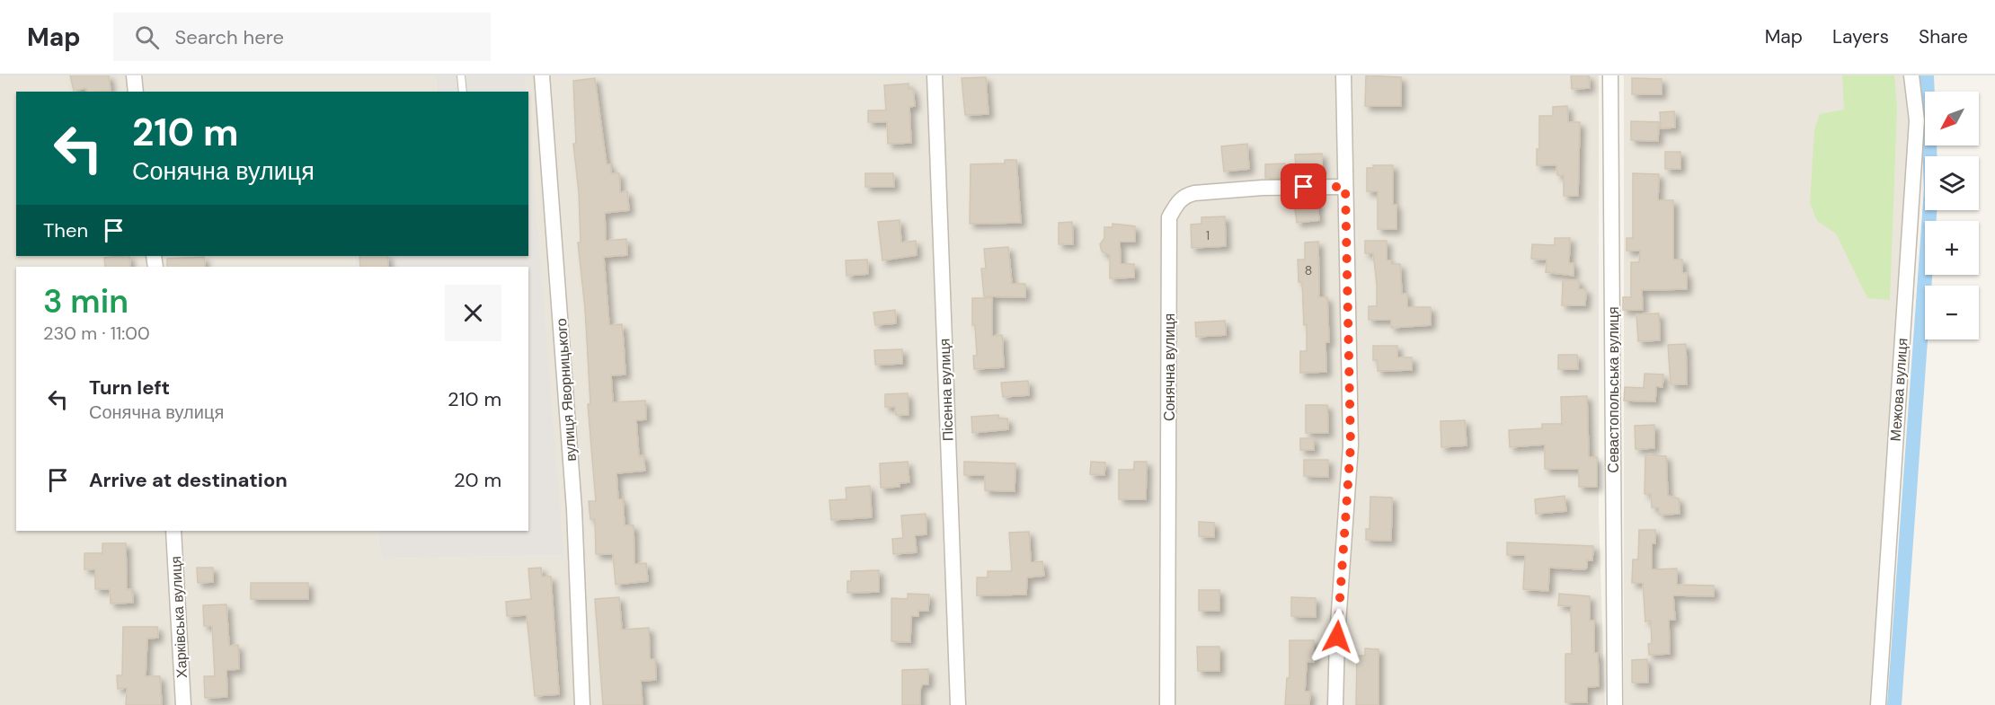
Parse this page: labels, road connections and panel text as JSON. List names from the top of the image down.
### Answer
{
  "streets": {
    "street": [
      "Сонячна вулиця",
      "вулиця Яворницького",
      "Пісенна вулиця",
      "Севастопольська вулиця",
      "Межова вулиця",
      "Харківська вулиця"
    ]
  },
  "house_numbers": ["1", "8"],
  "north": "bottom left",
  "page": {
    "header": "Map",
    "search": "Search here",
    "nav": ["Map", "Layers", "Share"],
    "map_buttons": ["+", "−"],
    "turn": ["210 m", "Сонячна вулиця"],
    "then": "Then",
    "heading": ["3 min", "230 m · 11:00"],
    "list": [
      {
        "name": "Turn left",
        "note": "Сонячна вулиця",
        "value": "210 m"
      },
      {
        "name": "Arrive at destination",
        "value": "20 m"
      }
    ]
  }
}
